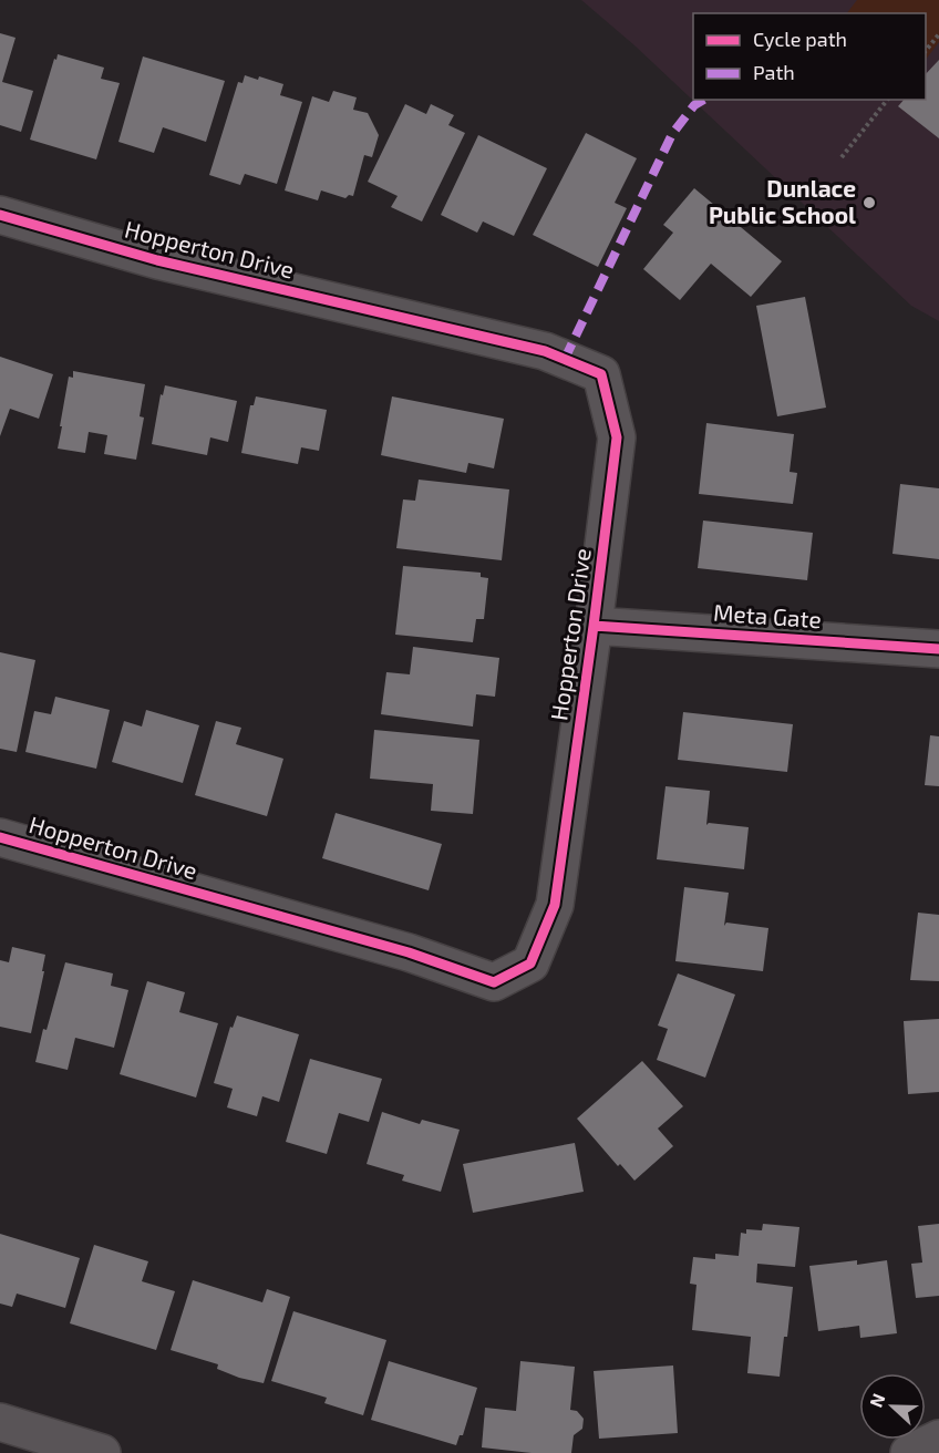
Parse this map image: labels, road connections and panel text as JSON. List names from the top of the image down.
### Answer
{
  "streets": {
    "street": ["Hopperton Drive", "Meta Gate"]
  },
  "crossings": [
    ["Hopperton Drive", "Meta Gate"]
  ],
  "places": ["Dunlace Public School"],
  "legend": ["Cycle path", "Path"],
  "north": "left"
}
